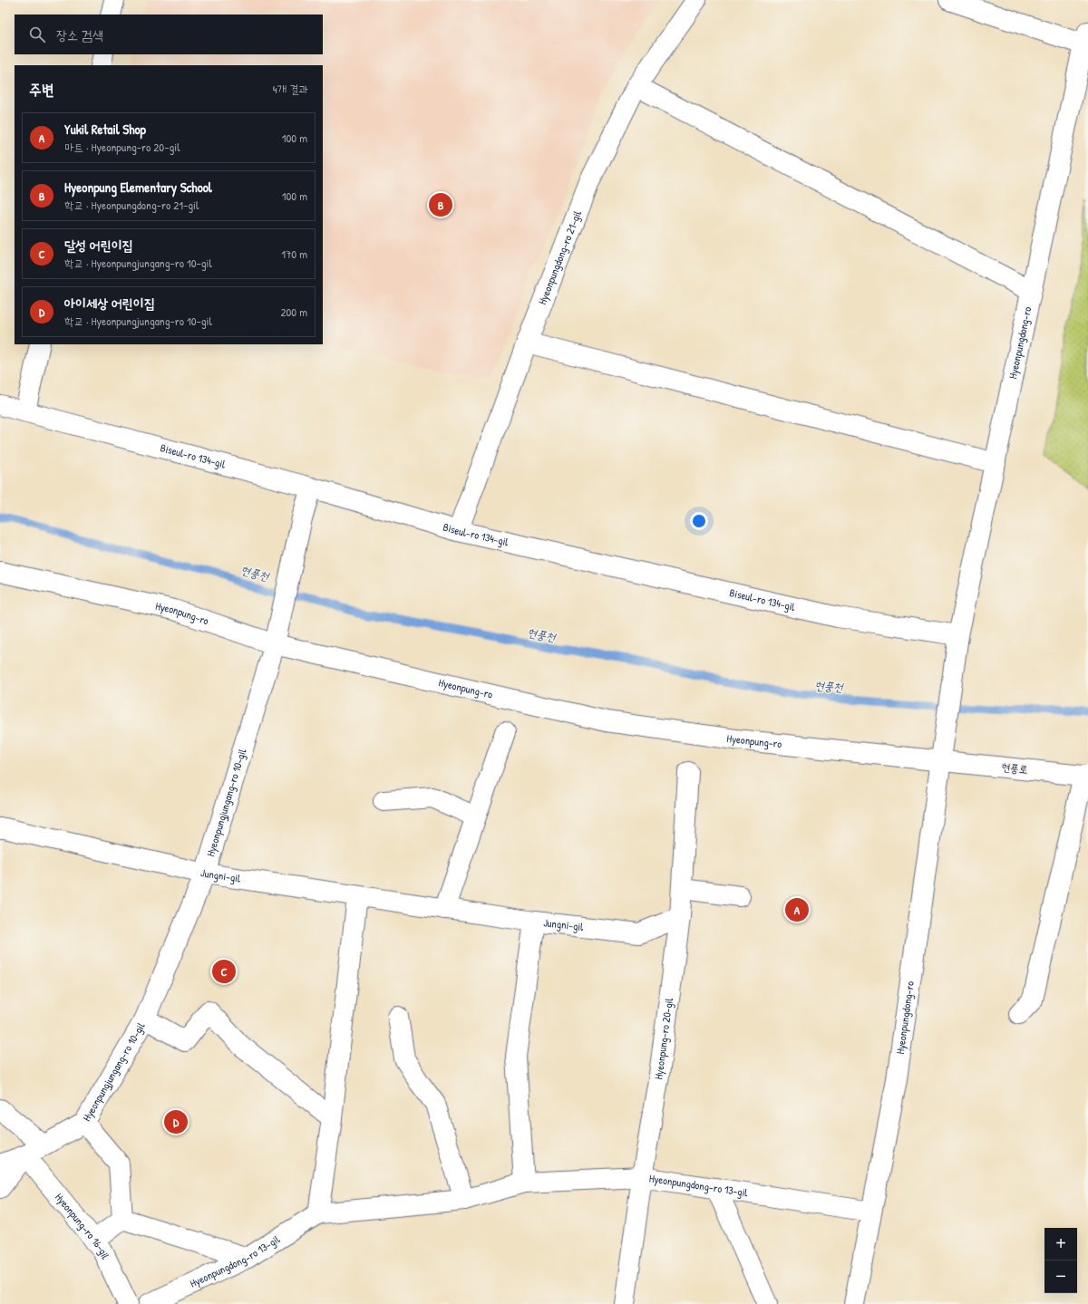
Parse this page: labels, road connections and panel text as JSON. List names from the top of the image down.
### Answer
{
  "streets": {
    "street": [
      "Hyeonpungdong-ro 21-gil",
      "Hyeonpungdong-ro",
      "Biseul-ro 134-gil",
      "Hyeonpung-ro",
      "현풍로",
      "Hyeonpungjungang-ro 10-gil",
      "Jungni-gil",
      "Hyeonpung-ro 20-gil",
      "Hyeonpungdong-ro 13-gil",
      "Hyeonpung-ro 16-gil"
    ]
  },
  "crossings": [
    ["Hyeonpungdong-ro 21-gil", "Biseul-ro 134-gil"],
    ["Hyeonpungdong-ro", "Biseul-ro 134-gil"],
    ["Hyeonpungdong-ro", "Hyeonpung-ro"],
    ["Hyeonpungdong-ro", "현풍로"],
    ["Hyeonpungdong-ro", "Hyeonpungdong-ro 13-gil"],
    ["Biseul-ro 134-gil", "Hyeonpungjungang-ro 10-gil"],
    ["Hyeonpung-ro", "현풍로"],
    ["Hyeonpung-ro", "Hyeonpungjungang-ro 10-gil"],
    ["Hyeonpungjungang-ro 10-gil", "Jungni-gil"],
    ["Hyeonpungjungang-ro 10-gil", "Hyeonpung-ro 16-gil"],
    ["Jungni-gil", "Hyeonpung-ro 20-gil"],
    ["Hyeonpung-ro 20-gil", "Hyeonpungdong-ro 13-gil"]
  ],
  "water": ["현풍천"],
  "page": {
    "search": "장소 검색",
    "heading": ["주변", "4개 결과"],
    "list": [
      {
        "mark": "A",
        "name": "Yukil Retail Shop",
        "note": "마트 · Hyeonpung-ro 20-gil",
        "value": "100 m"
      },
      {
        "mark": "B",
        "name": "Hyeonpung Elementary School",
        "note": "학교 · Hyeonpungdong-ro 21-gil",
        "value": "100 m"
      },
      {
        "mark": "C",
        "name": "달성 어린이집",
        "note": "학교 · Hyeonpungjungang-ro 10-gil",
        "value": "170 m"
      },
      {
        "mark": "D",
        "name": "아이세상 어린이집",
        "note": "학교 · Hyeonpungjungang-ro 10-gil",
        "value": "200 m"
      }
    ],
    "pins": [
      "B",
      "A",
      "C",
      "D"
    ],
    "map_buttons": ["+", "−"]
  }
}
